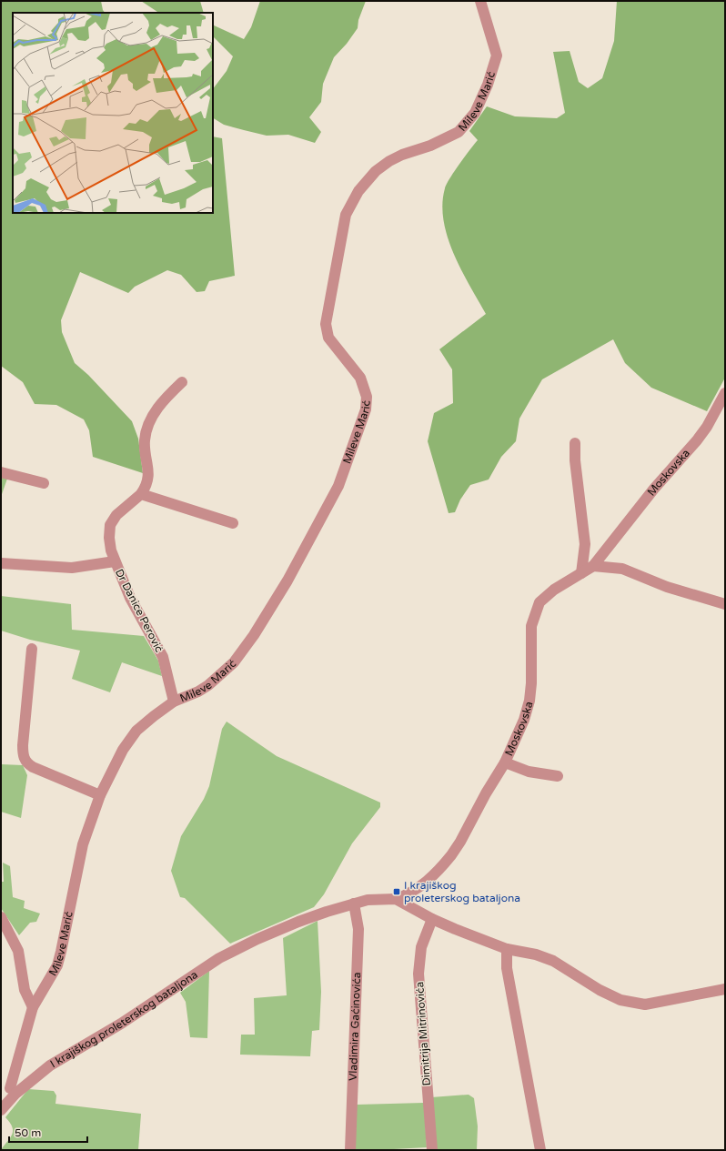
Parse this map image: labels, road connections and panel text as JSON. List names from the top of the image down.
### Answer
{
  "streets": {
    "street": [
      "Mileve Marić",
      "Moskovska",
      "Dr Danice Perović",
      "I krajiškog proleterskog bataljona",
      "Vladimira Gaćinovića",
      "Dimitrija Mitrinovića"
    ]
  },
  "crossings": [
    ["Mileve Marić", "Dr Danice Perović"],
    ["Mileve Marić", "I krajiškog proleterskog bataljona"],
    ["Moskovska", "I krajiškog proleterskog bataljona"],
    ["I krajiškog proleterskog bataljona", "Vladimira Gaćinovića"],
    ["I krajiškog proleterskog bataljona", "Dimitrija Mitrinovića"]
  ],
  "places": {
    "transit": ["I krajiškog proleterskog bataljona"]
  },
  "scale_bar": "50 m"
}
